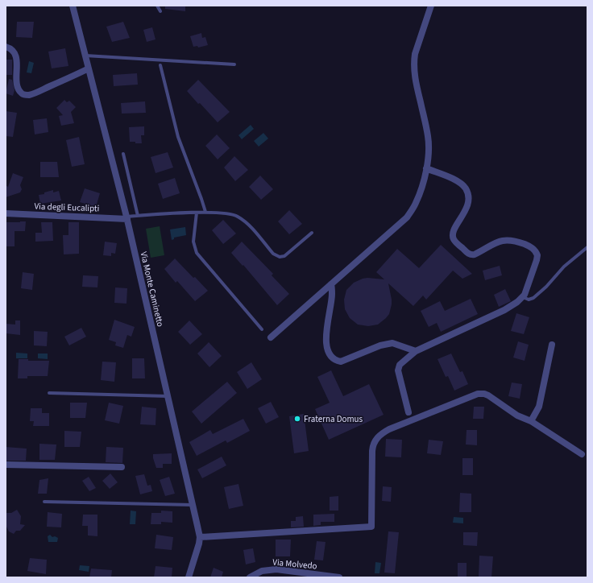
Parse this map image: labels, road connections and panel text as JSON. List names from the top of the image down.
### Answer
{
  "streets": {
    "street": ["Via degli Eucalipti", "Via Monte Caminetto", "Via Molvedo"]
  },
  "crossings": [
    ["Via degli Eucalipti", "Via Monte Caminetto"]
  ],
  "places": ["Fraterna Domus"]
}
